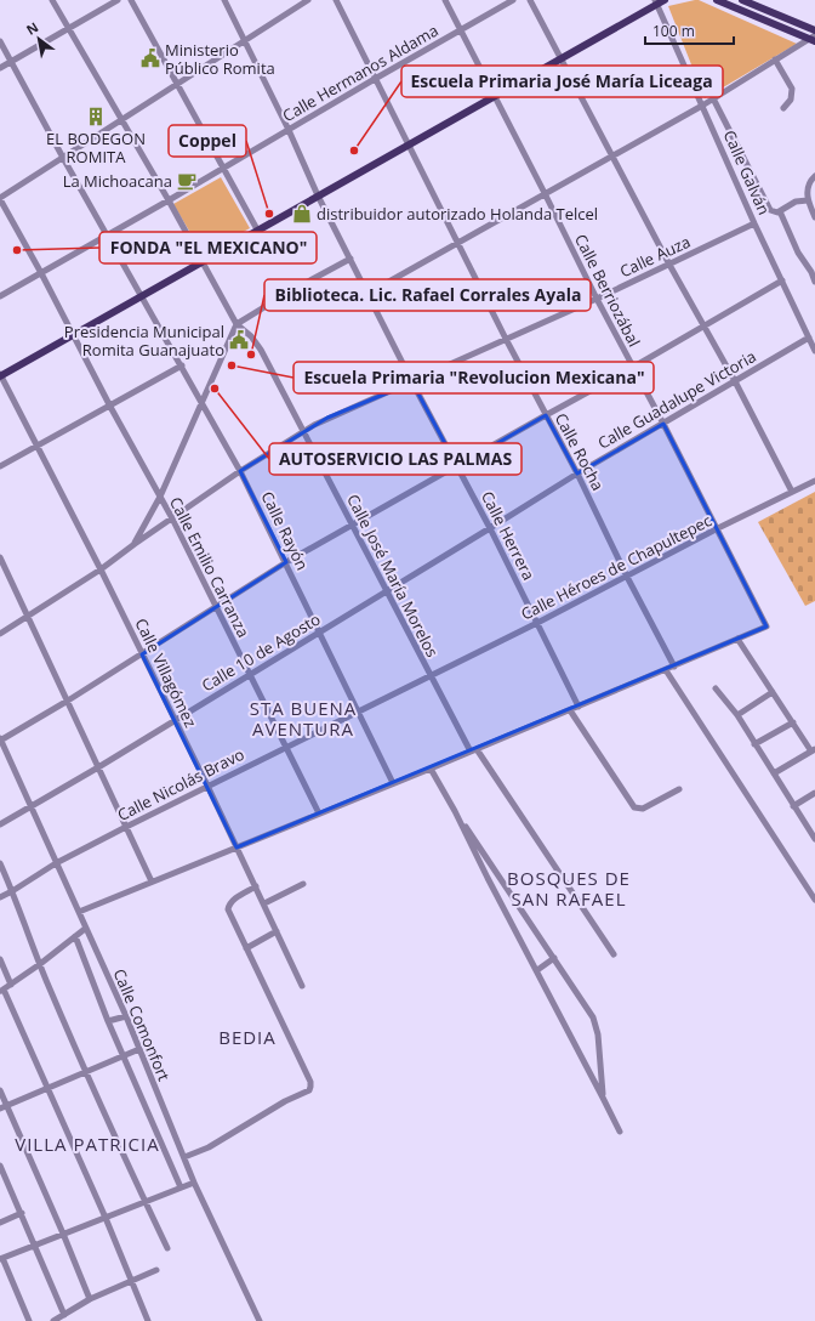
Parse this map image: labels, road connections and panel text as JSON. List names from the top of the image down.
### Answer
{
  "streets": {
    "street": [
      "Calle Hermanos Aldama",
      "Calle Galván",
      "Calle Auza",
      "Calle Berriozábal",
      "Calle Guadalupe Victoria",
      "Calle Rocha",
      "Calle Rayón",
      "Calle Herrera",
      "Calle Emilio Carranza",
      "Calle Héroes de Chapultepec",
      "Calle José María Morelos",
      "Calle 10 de Agosto",
      "Calle Villagómez",
      "Calle Nicolás Bravo",
      "Calle Comonfort"
    ]
  },
  "crossings": [
    ["Calle Hermanos Aldama", "Calle Berriozábal"],
    ["Calle Hermanos Aldama", "Calle Rocha"],
    ["Calle Hermanos Aldama", "Calle Rayón"],
    ["Calle Hermanos Aldama", "Calle Herrera"],
    ["Calle Hermanos Aldama", "Calle Emilio Carranza"],
    ["Calle Hermanos Aldama", "Calle José María Morelos"],
    ["Calle Galván", "Calle Auza"],
    ["Calle Galván", "Calle Guadalupe Victoria"],
    ["Calle Auza", "Calle Berriozábal"],
    ["Calle Auza", "Calle Rocha"],
    ["Calle Auza", "Calle Rayón"],
    ["Calle Auza", "Calle Herrera"],
    ["Calle Auza", "Calle Emilio Carranza"],
    ["Calle Auza", "Calle José María Morelos"],
    ["Calle Auza", "Calle Villagómez"],
    ["Calle Berriozábal", "Calle Guadalupe Victoria"],
    ["Calle Berriozábal", "Calle Héroes de Chapultepec"],
    ["Calle Guadalupe Victoria", "Calle Rocha"],
    ["Calle Guadalupe Victoria", "Calle Herrera"],
    ["Calle Guadalupe Victoria", "Calle José María Morelos"],
    ["Calle Guadalupe Victoria", "Calle 10 de Agosto"],
    ["Calle Rocha", "Calle Héroes de Chapultepec"],
    ["Calle Rayón", "Calle 10 de Agosto"],
    ["Calle Rayón", "Calle Nicolás Bravo"],
    ["Calle Herrera", "Calle Héroes de Chapultepec"],
    ["Calle Emilio Carranza", "Calle 10 de Agosto"],
    ["Calle Emilio Carranza", "Calle Nicolás Bravo"],
    ["Calle Héroes de Chapultepec", "Calle José María Morelos"],
    ["Calle Héroes de Chapultepec", "Calle Nicolás Bravo"],
    ["Calle José María Morelos", "Calle 10 de Agosto"],
    ["Calle José María Morelos", "Calle Nicolás Bravo"],
    ["Calle 10 de Agosto", "Calle Villagómez"],
    ["Calle 10 de Agosto", "Calle Comonfort"],
    ["Calle Villagómez", "Calle Nicolás Bravo"],
    ["Calle Nicolás Bravo", "Calle Comonfort"]
  ],
  "districts": [
    "STA BUENA AVENTURA",
    "BOSQUES DE SAN RAFAEL",
    "BEDIA",
    "VILLA PATRICIA"
  ],
  "places": {
    "public building": ["Ministerio Público Romita", "Presidencia Municipal Romita Guanajuato"],
    "building": ["EL BODEGON ROMITA"],
    "other": [
      "Escuela Primaria José María Liceaga",
      "Coppel",
      "FONDA \"EL MEXICANO\"",
      "Biblioteca. Lic. Rafael Corrales Ayala",
      "Escuela Primaria \"Revolucion Mexicana\"",
      "AUTOSERVICIO LAS PALMAS"
    ],
    "cafe": ["La Michoacana"],
    "shop": ["distribuidor autorizado Holanda Telcel"]
  },
  "scale_bar": "100 m",
  "north": "top left"
}
